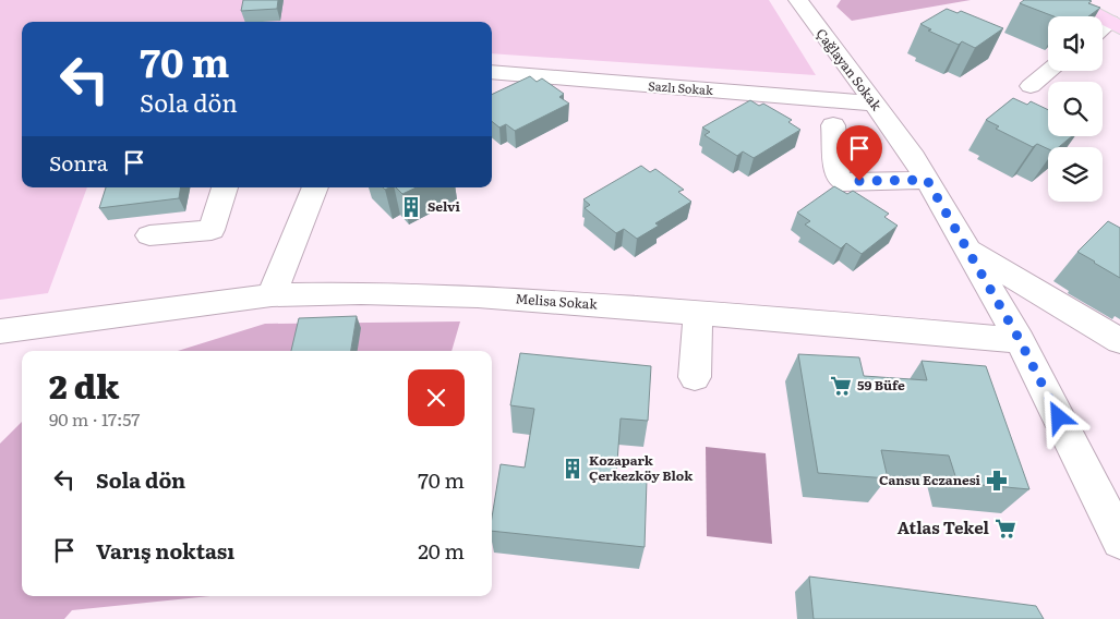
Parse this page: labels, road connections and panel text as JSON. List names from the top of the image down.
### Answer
{
  "streets": {
    "street": ["Çağlayan Sokak", "Sazlı Sokak", "Melisa Sokak"]
  },
  "crossings": [
    ["Çağlayan Sokak", "Sazlı Sokak"],
    ["Çağlayan Sokak", "Melisa Sokak"]
  ],
  "places": {
    "building": ["Selvi", "Kozapark Çerkezköy Blok"],
    "supermarket": ["59 Büfe", "Atlas Tekel"],
    "pharmacy": ["Cansu Eczanesi"]
  },
  "page": {
    "turn": ["70 m", "Sola dön"],
    "then": "Sonra",
    "heading": ["2 dk", "90 m · 17:57"],
    "list": [
      {
        "name": "Sola dön",
        "value": "70 m"
      },
      {
        "name": "Varış noktası",
        "value": "20 m"
      }
    ]
  }
}
